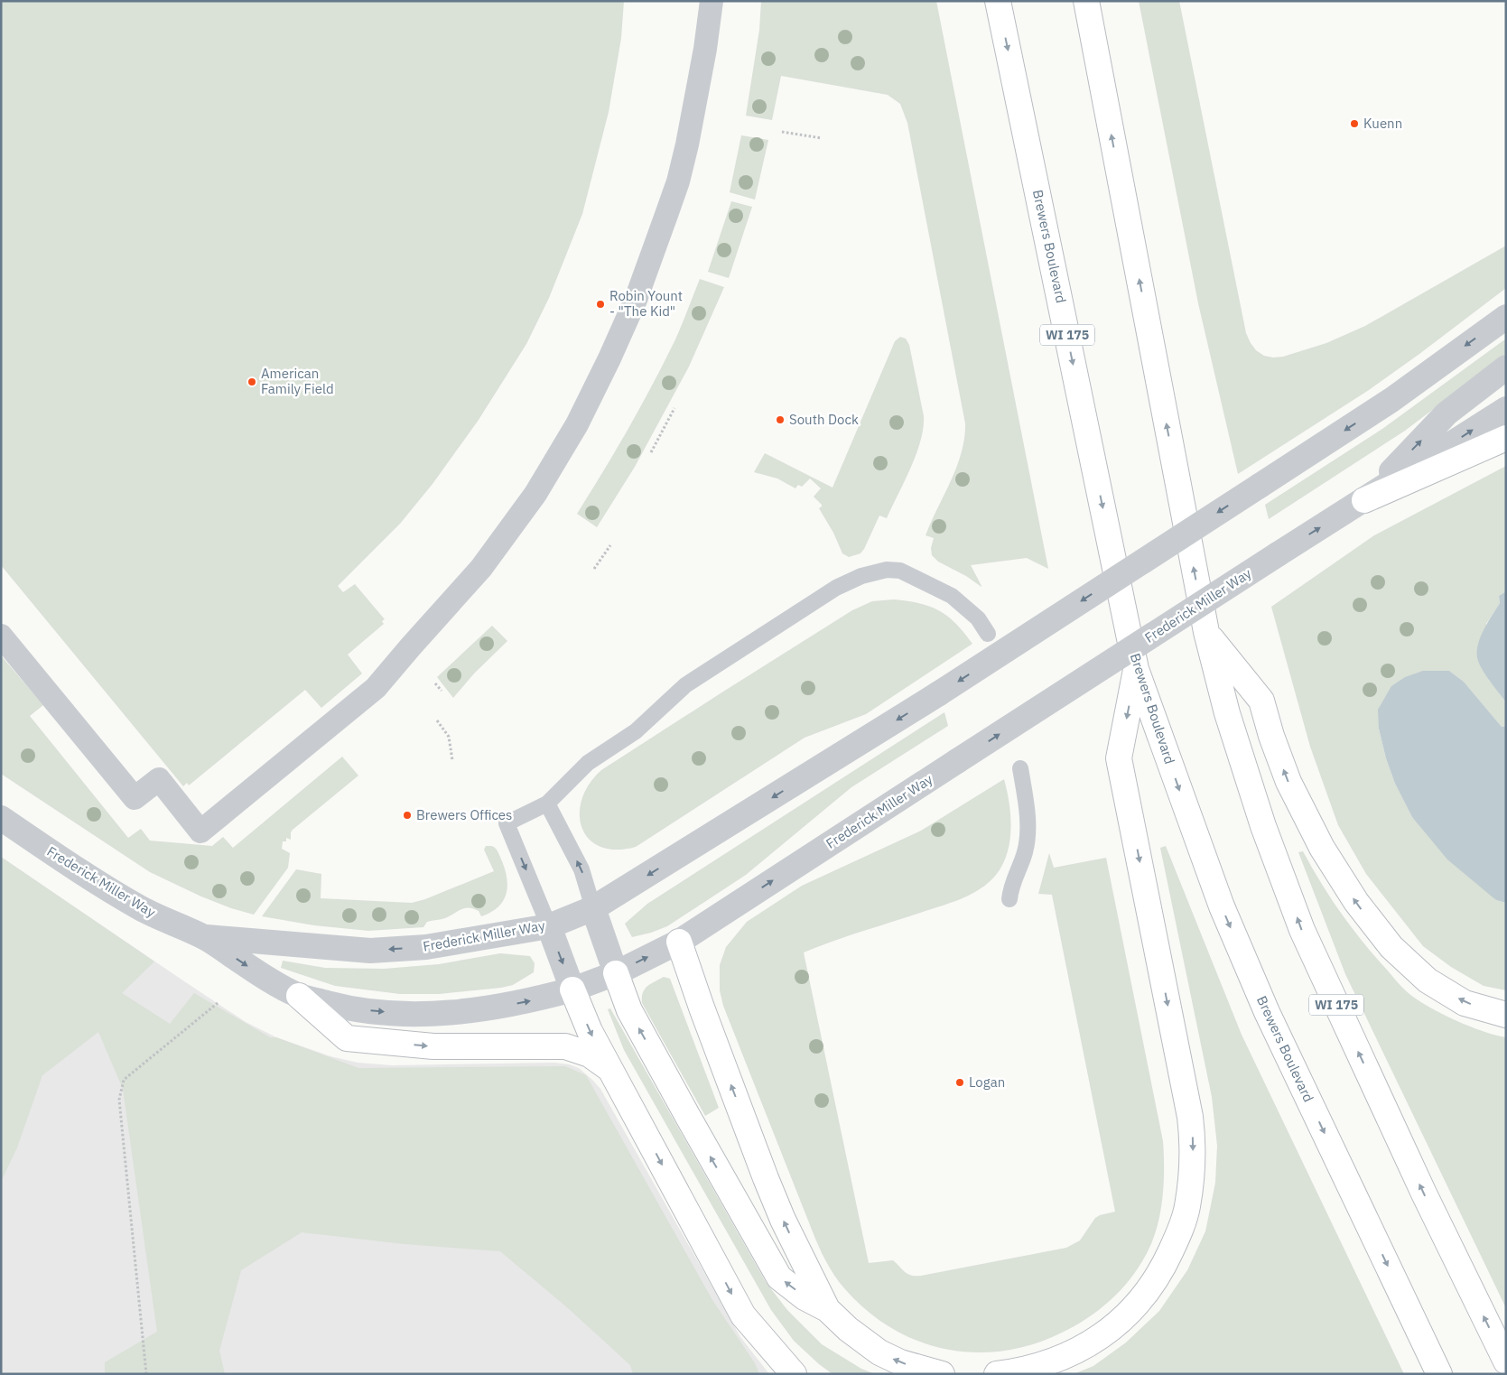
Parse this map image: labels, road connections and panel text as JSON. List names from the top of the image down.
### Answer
{
  "streets": {
    "highway": ["Brewers Boulevard", "WI 175"],
    "street": ["Frederick Miller Way"]
  },
  "places": [
    "Kuenn",
    "Robin Yount - \"The Kid\"",
    "American Family Field",
    "South Dock",
    "Brewers Offices",
    "Logan"
  ]
}
